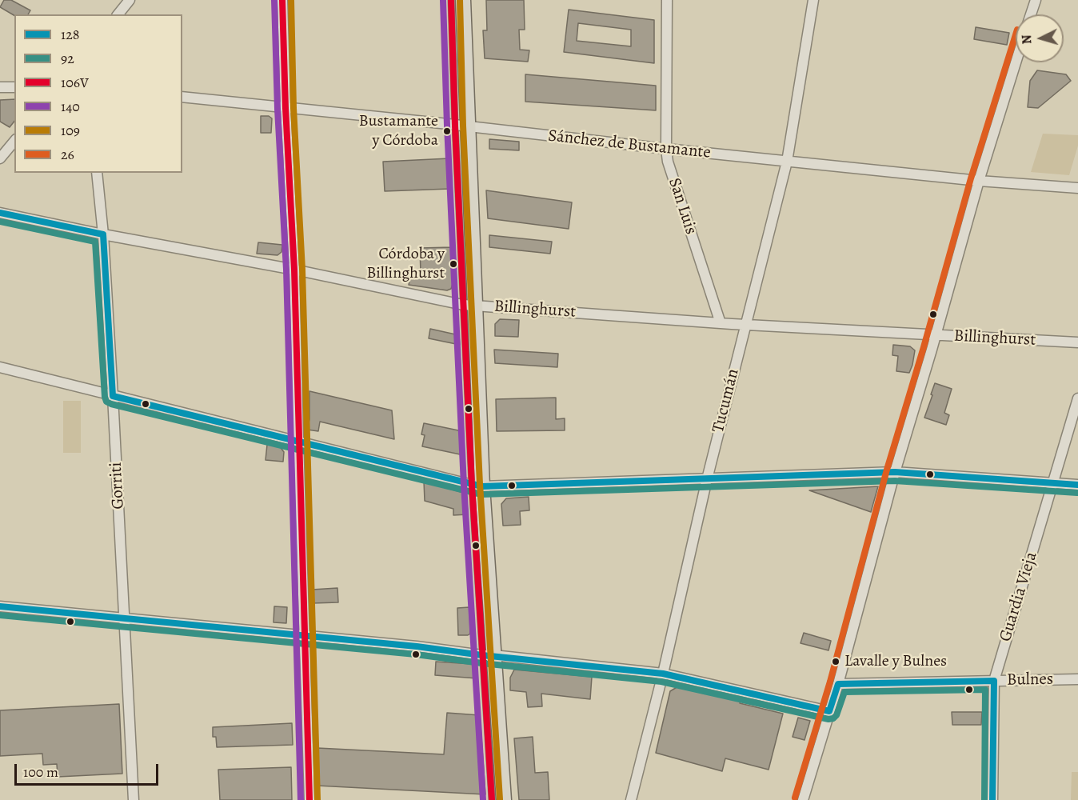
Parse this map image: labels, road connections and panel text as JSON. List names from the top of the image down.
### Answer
{
  "streets": {
    "street": [
      "Sánchez de Bustamante",
      "San Luis",
      "Billinghurst",
      "Tucumán",
      "Gorriti",
      "Guardia Vieja",
      "Bulnes"
    ]
  },
  "crossings": [
    ["Sánchez de Bustamante", "San Luis"],
    ["Sánchez de Bustamante", "Tucumán"],
    ["San Luis", "Billinghurst"],
    ["Billinghurst", "Tucumán"],
    ["Billinghurst", "Gorriti"],
    ["Guardia Vieja", "Bulnes"]
  ],
  "places": ["Bustamante y Córdoba", "Córdoba y Billinghurst", "Lavalle y Bulnes"],
  "lines": [
    "transit line 106V",
    "transit line 140",
    "transit line 109",
    "transit line 26",
    "transit line 128",
    "transit line 92"
  ],
  "legend": [
    "128",
    "92",
    "106V",
    "140",
    "109",
    "26"
  ],
  "scale_bar": "100 m",
  "north": "left"
}
